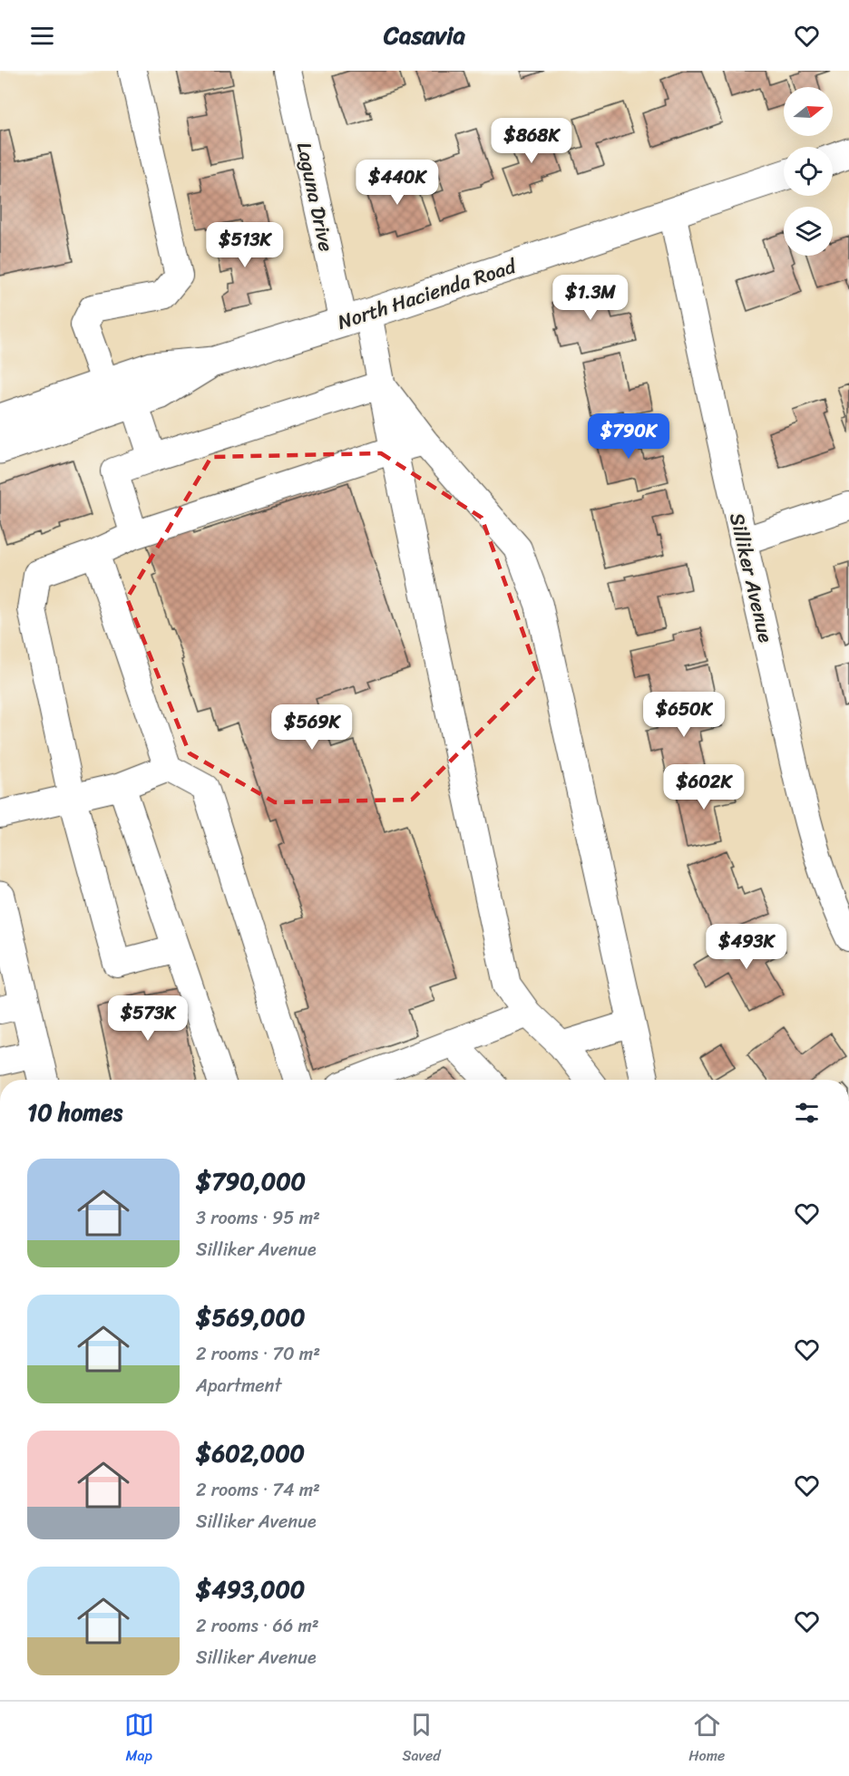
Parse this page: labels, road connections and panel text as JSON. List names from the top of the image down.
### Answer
{
  "streets": {
    "main road": ["North Hacienda Road"],
    "street": ["Laguna Drive", "Silliker Avenue"]
  },
  "crossings": [
    ["Laguna Drive", "North Hacienda Road"],
    ["North Hacienda Road", "Silliker Avenue"]
  ],
  "north": "right",
  "page": {
    "header": "Casavia",
    "price": [
      "$868K",
      "$440K",
      "$513K",
      "$1.3M",
      "$790K",
      "$650K",
      "$569K",
      "$602K",
      "$493K",
      "$573K"
    ],
    "heading": "10 homes",
    "list": [
      {
        "name": "$790,000",
        "note": "3 rooms · 95 m² · Silliker Avenue"
      },
      {
        "name": "$569,000",
        "note": "2 rooms · 70 m² · Apartment"
      },
      {
        "name": "$602,000",
        "note": "2 rooms · 74 m² · Silliker Avenue"
      },
      {
        "name": "$493,000",
        "note": "2 rooms · 66 m² · Silliker Avenue"
      }
    ],
    "tabs": ["Map", "Saved", "Home"]
  }
}
